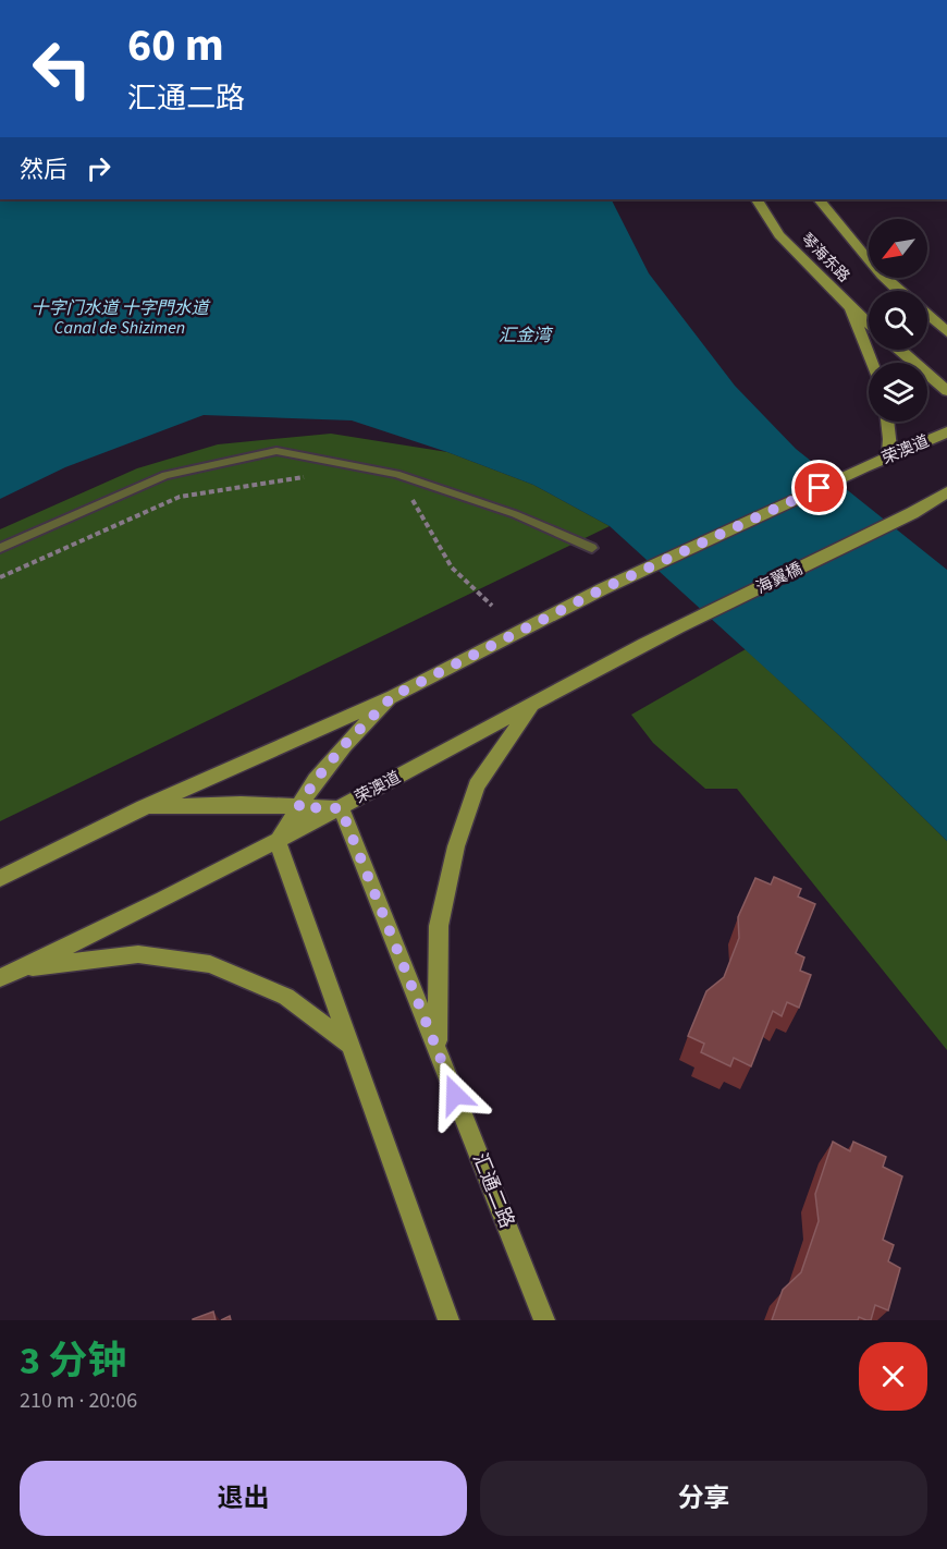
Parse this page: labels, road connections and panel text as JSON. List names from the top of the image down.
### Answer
{
  "streets": {
    "main road": [
      "琴海东路",
      "荣澳道",
      "海翼橋",
      "汇通二路"
    ]
  },
  "crossings": [
    ["荣澳道", "海翼橋"],
    ["荣澳道", "汇通二路"]
  ],
  "water": ["十字门水道 十字門水道 Canal de Shizimen", "汇金湾"],
  "north": "bottom left",
  "page": {
    "turn": ["60 m", "汇通二路"],
    "then": "然后",
    "heading": ["3 分钟", "210 m · 20:06"],
    "buttons": ["退出", "分享"]
  }
}
